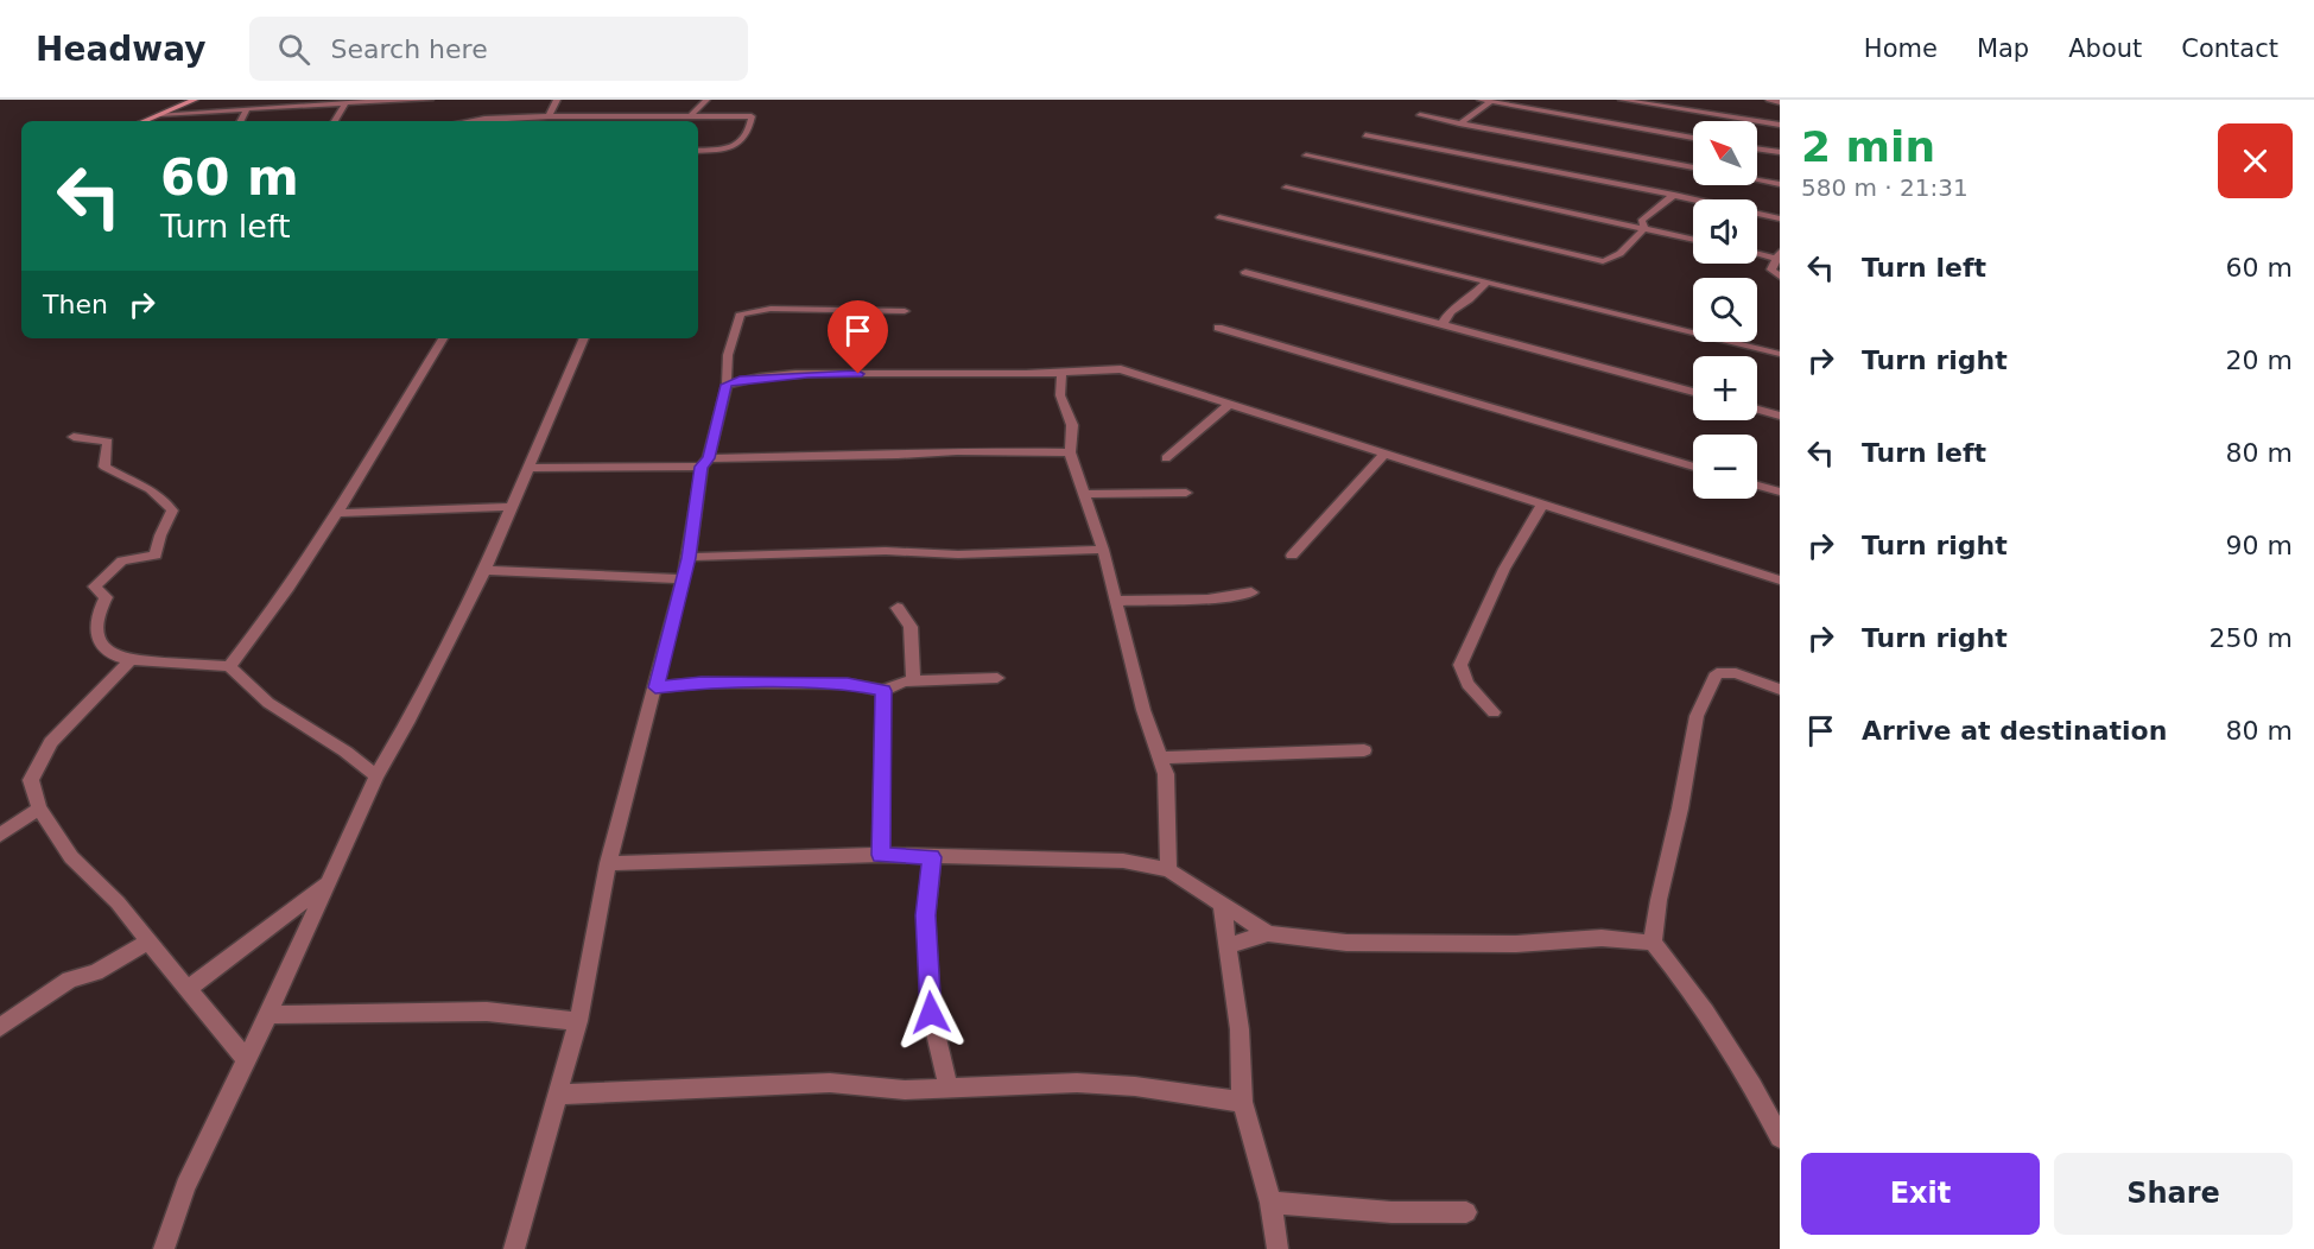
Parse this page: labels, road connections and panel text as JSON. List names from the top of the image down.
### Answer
{
  "north": "top left",
  "page": {
    "header": "Headway",
    "search": "Search here",
    "nav": [
      "Home",
      "Map",
      "About",
      "Contact"
    ],
    "heading": ["2 min", "580 m · 21:31"],
    "map_buttons": ["+", "−"],
    "turn": ["60 m", "Turn left"],
    "list": [
      {
        "name": "Turn left",
        "value": "60 m"
      },
      {
        "name": "Turn right",
        "value": "20 m"
      },
      {
        "name": "Turn left",
        "value": "80 m"
      },
      {
        "name": "Turn right",
        "value": "90 m"
      },
      {
        "name": "Turn right",
        "value": "250 m"
      },
      {
        "name": "Arrive at destination",
        "value": "80 m"
      }
    ],
    "then": "Then",
    "buttons": ["Exit", "Share"]
  }
}
